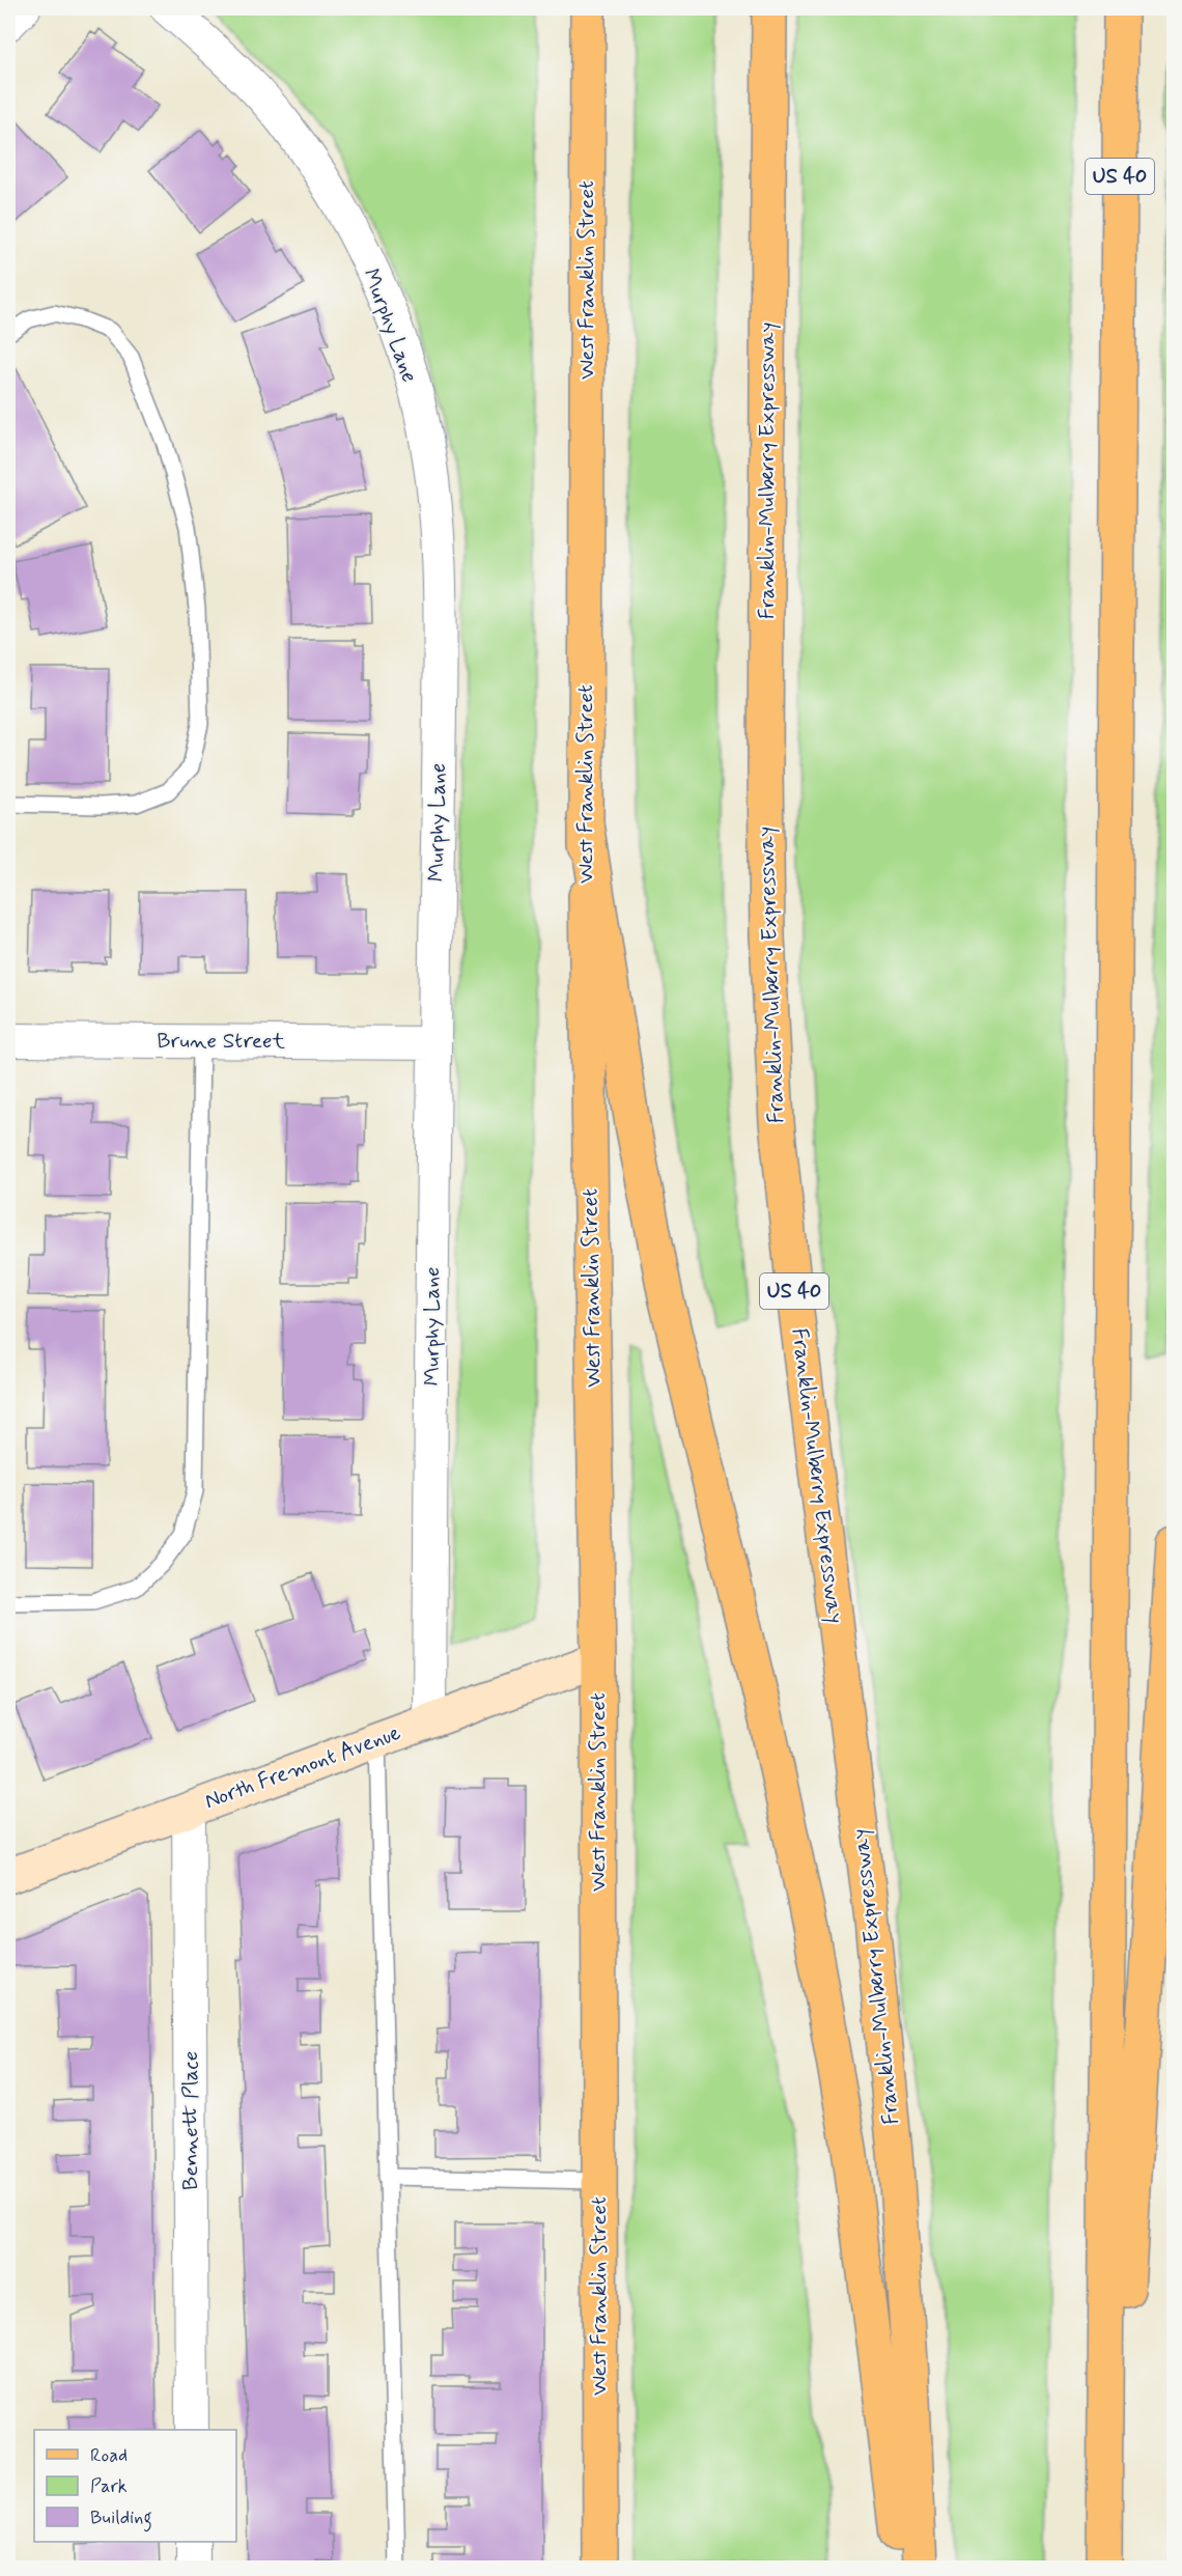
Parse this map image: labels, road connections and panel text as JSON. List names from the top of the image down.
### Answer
{
  "streets": {
    "main road": [
      "US 40",
      "West Franklin Street",
      "Franklin-Mulberry Expressway",
      "North Fremont Avenue"
    ],
    "street": ["Murphy Lane", "Brune Street", "Bennett Place"]
  },
  "crossings": [
    ["West Franklin Street", "North Fremont Avenue"],
    ["Murphy Lane", "Brune Street"],
    ["Murphy Lane", "North Fremont Avenue"],
    ["North Fremont Avenue", "Bennett Place"]
  ],
  "legend": ["Road", "Park", "Building"]
}
